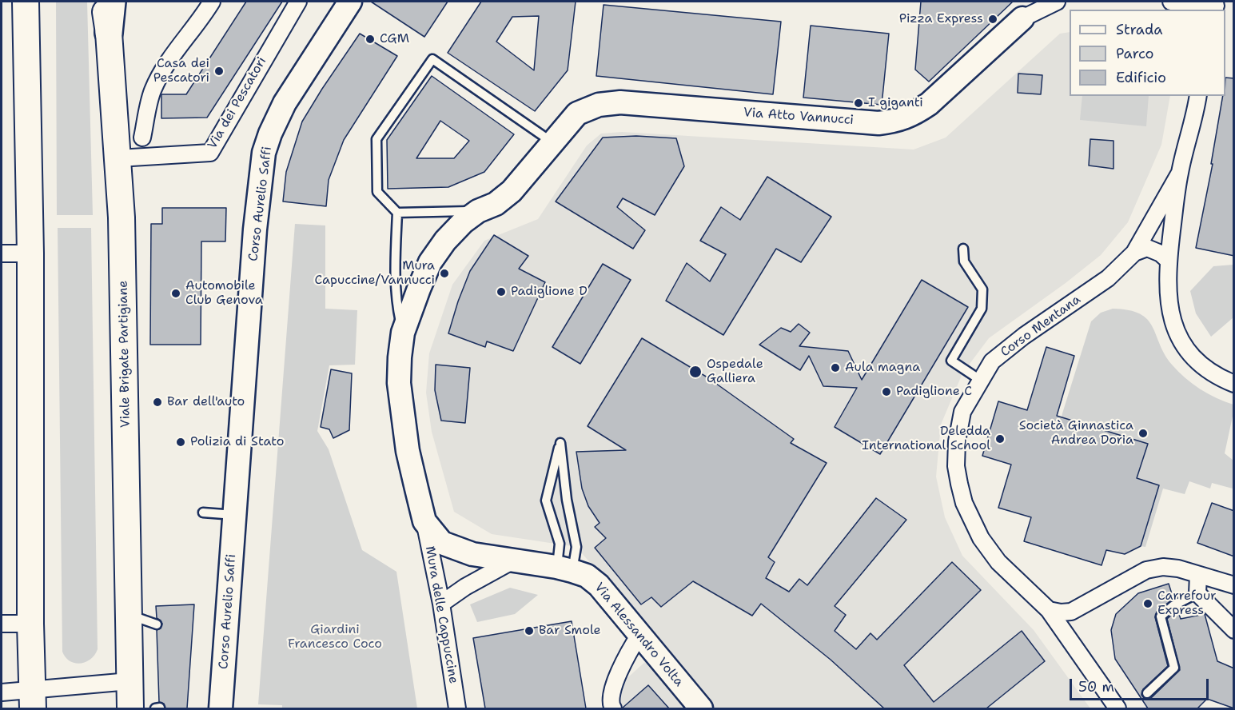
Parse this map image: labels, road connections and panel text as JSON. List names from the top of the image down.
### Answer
{
  "streets": {
    "main road": ["Viale Brigate Partigiane"],
    "street": [
      "Via dei Pescatori",
      "Via Atto Vannucci",
      "Corso Aurelio Saffi",
      "Corso Mentana",
      "Mura delle Cappuccine",
      "Via Alessandro Volta"
    ]
  },
  "crossings": [
    ["Via dei Pescatori", "Viale Brigate Partigiane"],
    ["Via Atto Vannucci", "Mura delle Cappuccine"],
    ["Mura delle Cappuccine", "Via Alessandro Volta"]
  ],
  "parks": ["Giardini Francesco Coco"],
  "places": [
    "Pizza Express",
    "CGM",
    "Casa dei Pescatori",
    "I giganti",
    "Mura Capuccine/Vannucci",
    "Padiglione D",
    "Automobile Club Genova",
    "Aula magna",
    "Ospedale Galliera",
    "Padiglione C",
    "Bar dell'auto",
    "Società Ginnastica Andrea Doria",
    "Deledda International School",
    "Polizia di Stato",
    "Carrefour Express",
    "Bar Smole"
  ],
  "legend": ["Strada", "Parco", "Edificio"],
  "scale_bar": "50 m"
}
